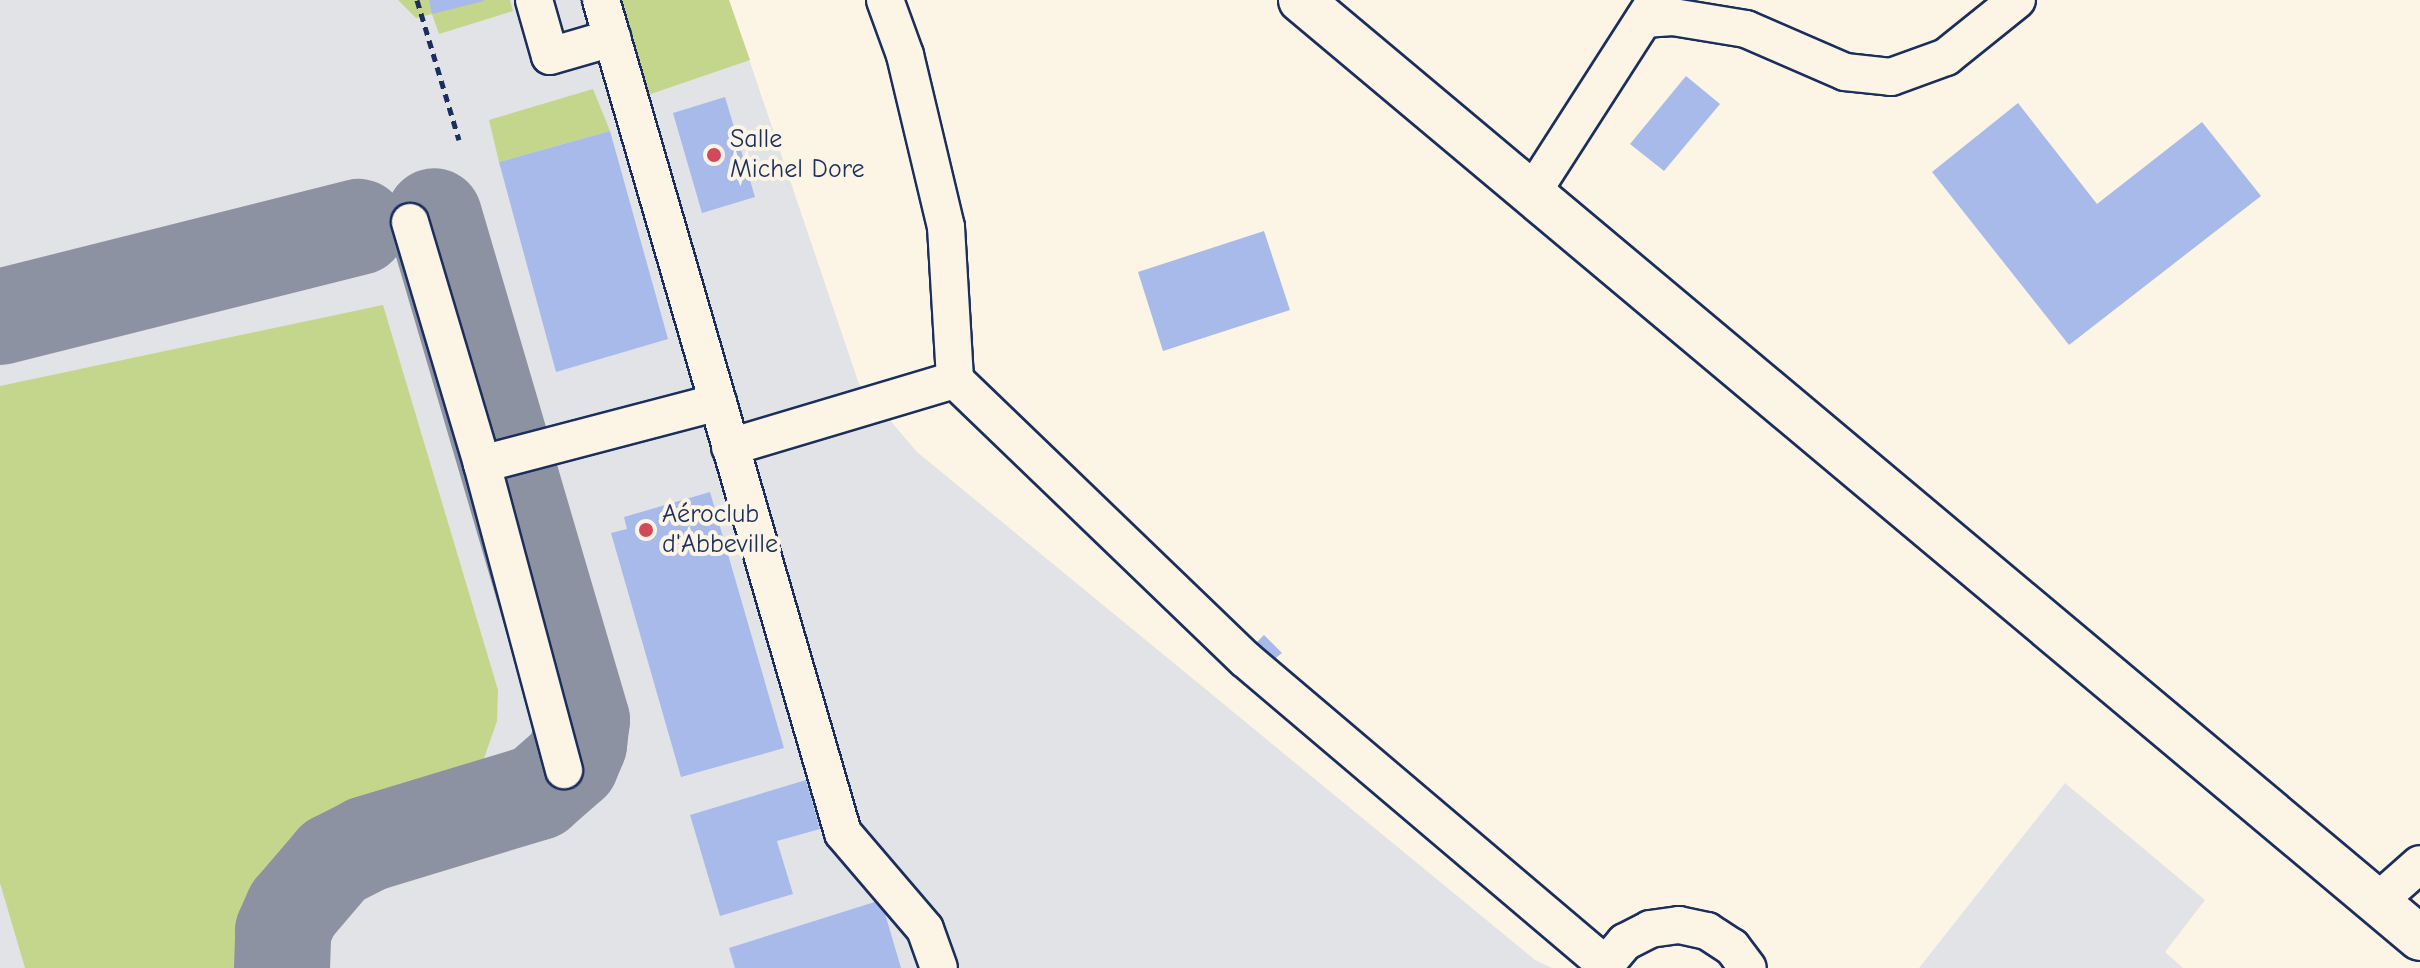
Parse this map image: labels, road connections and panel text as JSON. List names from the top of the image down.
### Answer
{
  "places": ["Salle Michel Dore", "Aéroclub d'Abbeville"]
}
